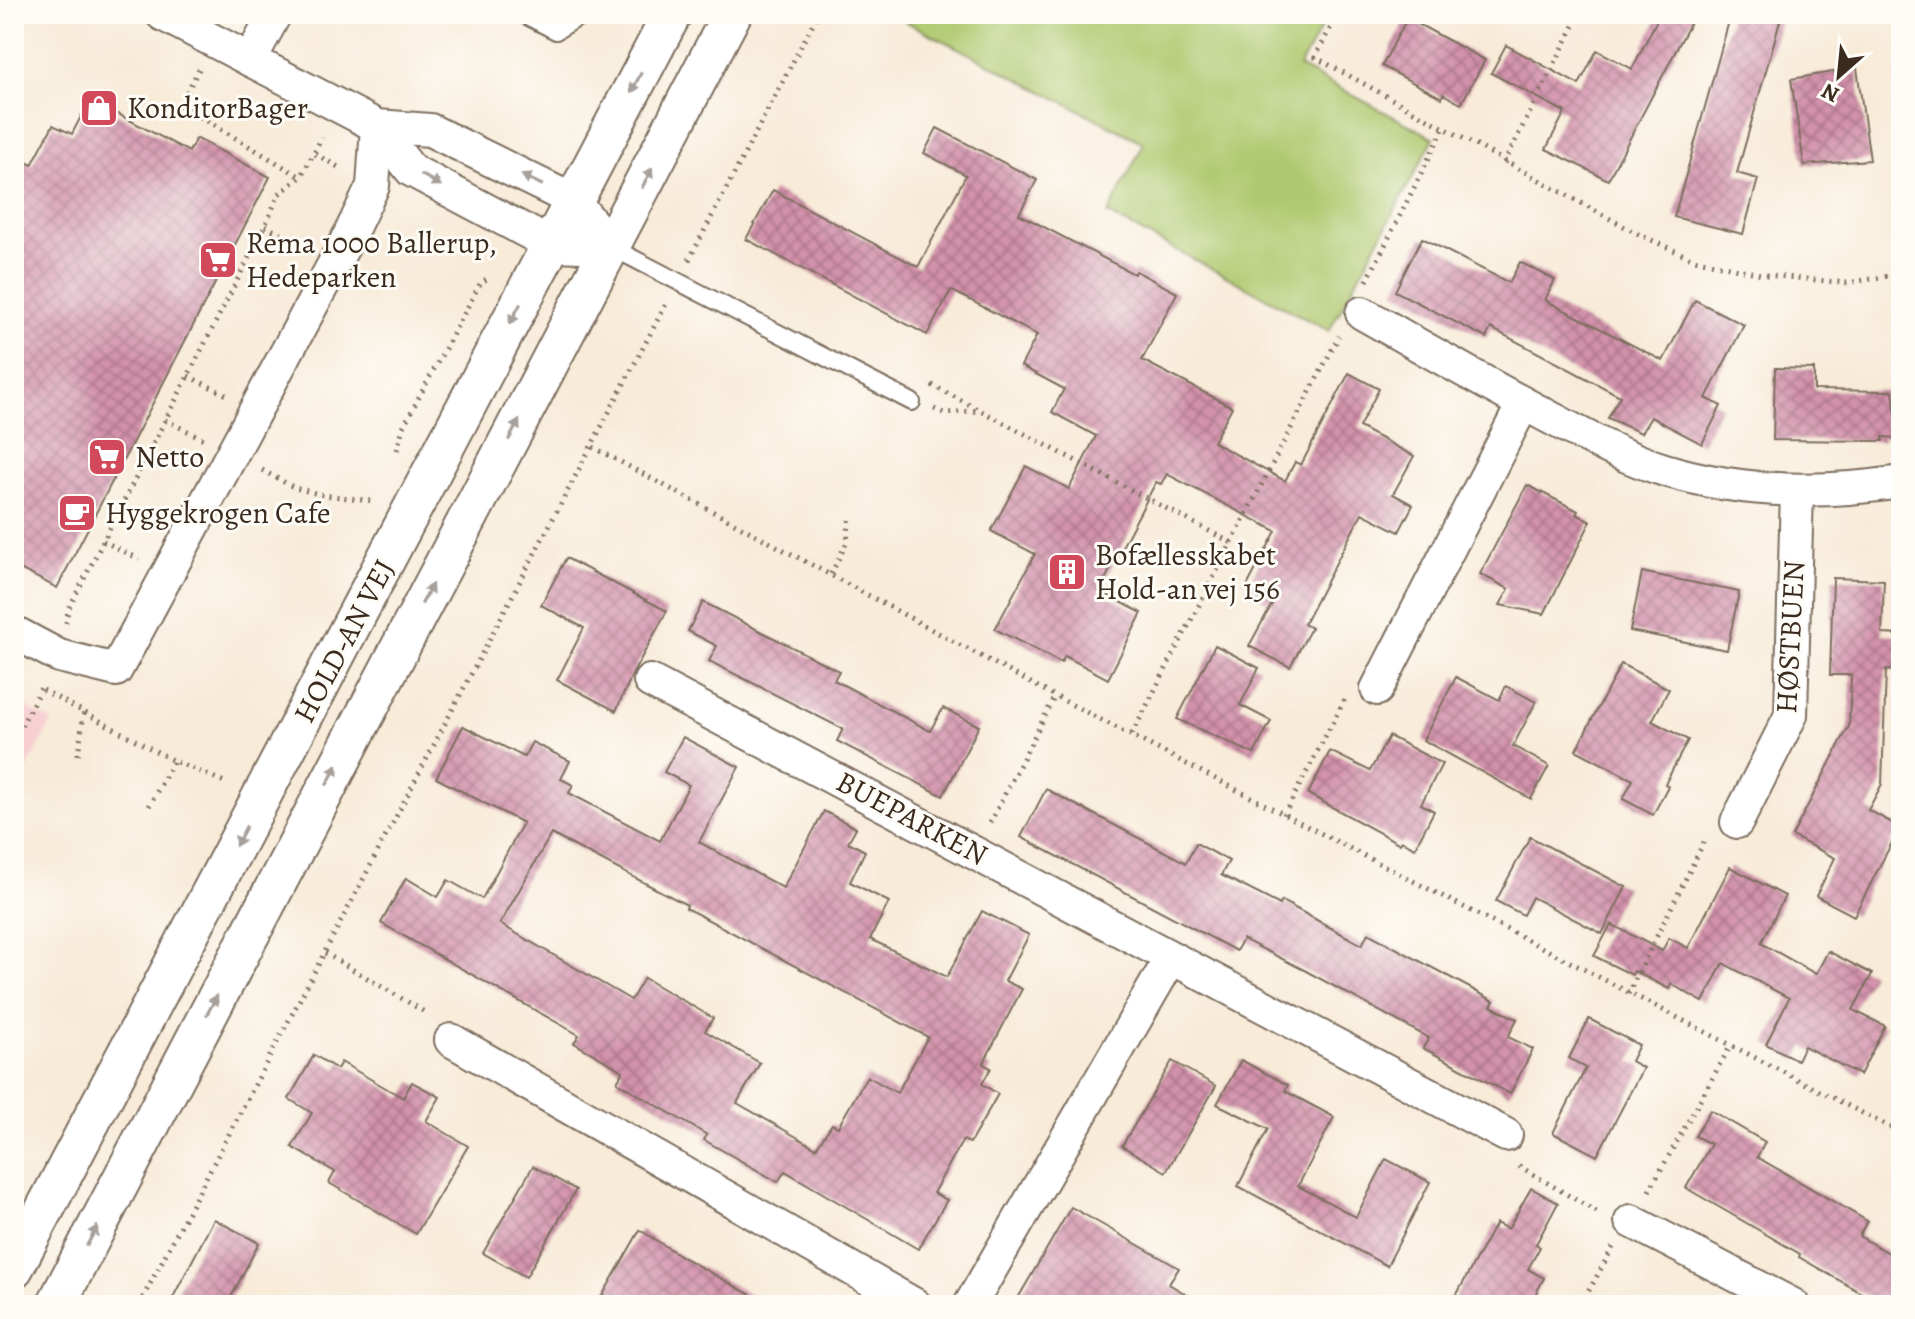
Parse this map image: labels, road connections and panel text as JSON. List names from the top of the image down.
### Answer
{
  "streets": {
    "street": ["HØSTBUEN", "HOLD-AN VEJ", "BUEPARKEN"]
  },
  "places": {
    "shop": ["KonditorBager"],
    "supermarket": ["Rema 1000 Ballerup, Hedeparken", "Netto"],
    "cafe": ["Hyggekrogen Cafe"],
    "building": ["Bofællesskabet Hold-an vej 156"]
  },
  "north": "bottom left"
}
